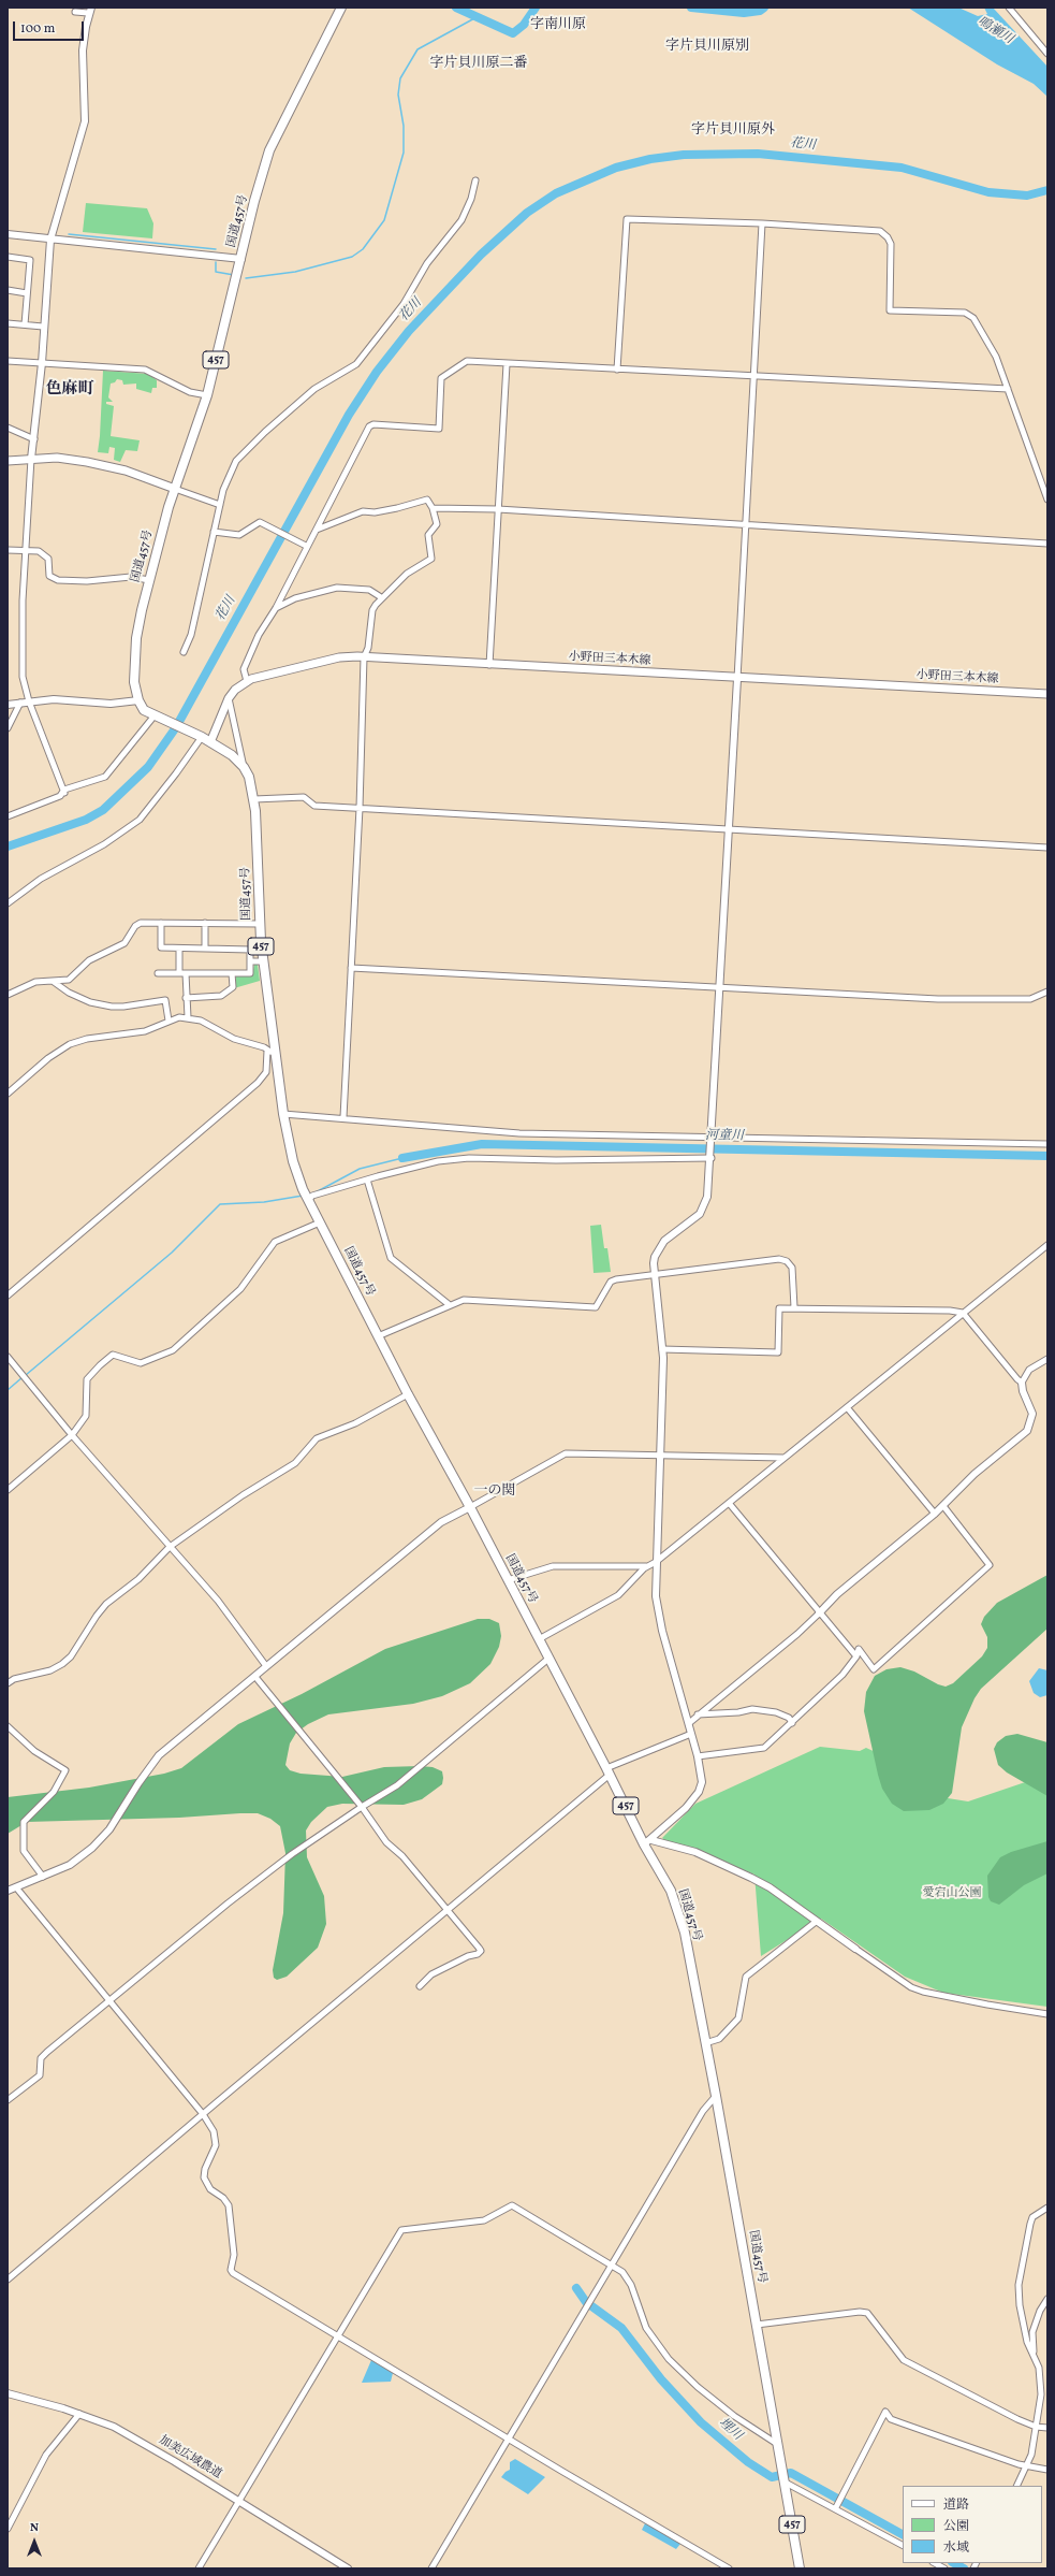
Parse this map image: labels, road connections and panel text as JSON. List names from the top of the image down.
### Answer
{
  "streets": {
    "highway": ["国道457号", "457"],
    "main road": ["小野田三本木線"],
    "street": ["加美広域農道"]
  },
  "crossings": [
    ["国道457号", "小野田三本木線"]
  ],
  "districts": [
    "字南川原",
    "字片貝川原別",
    "字片貝川原二番",
    "字片貝川原外",
    "色麻町",
    "一の関"
  ],
  "water": [
    "鳴瀬川",
    "花川",
    "河童川",
    "埋川"
  ],
  "parks": ["愛宕山公園"],
  "legend": ["道路", "公園", "水域"],
  "scale_bar": "100 m",
  "north": "top"
}
